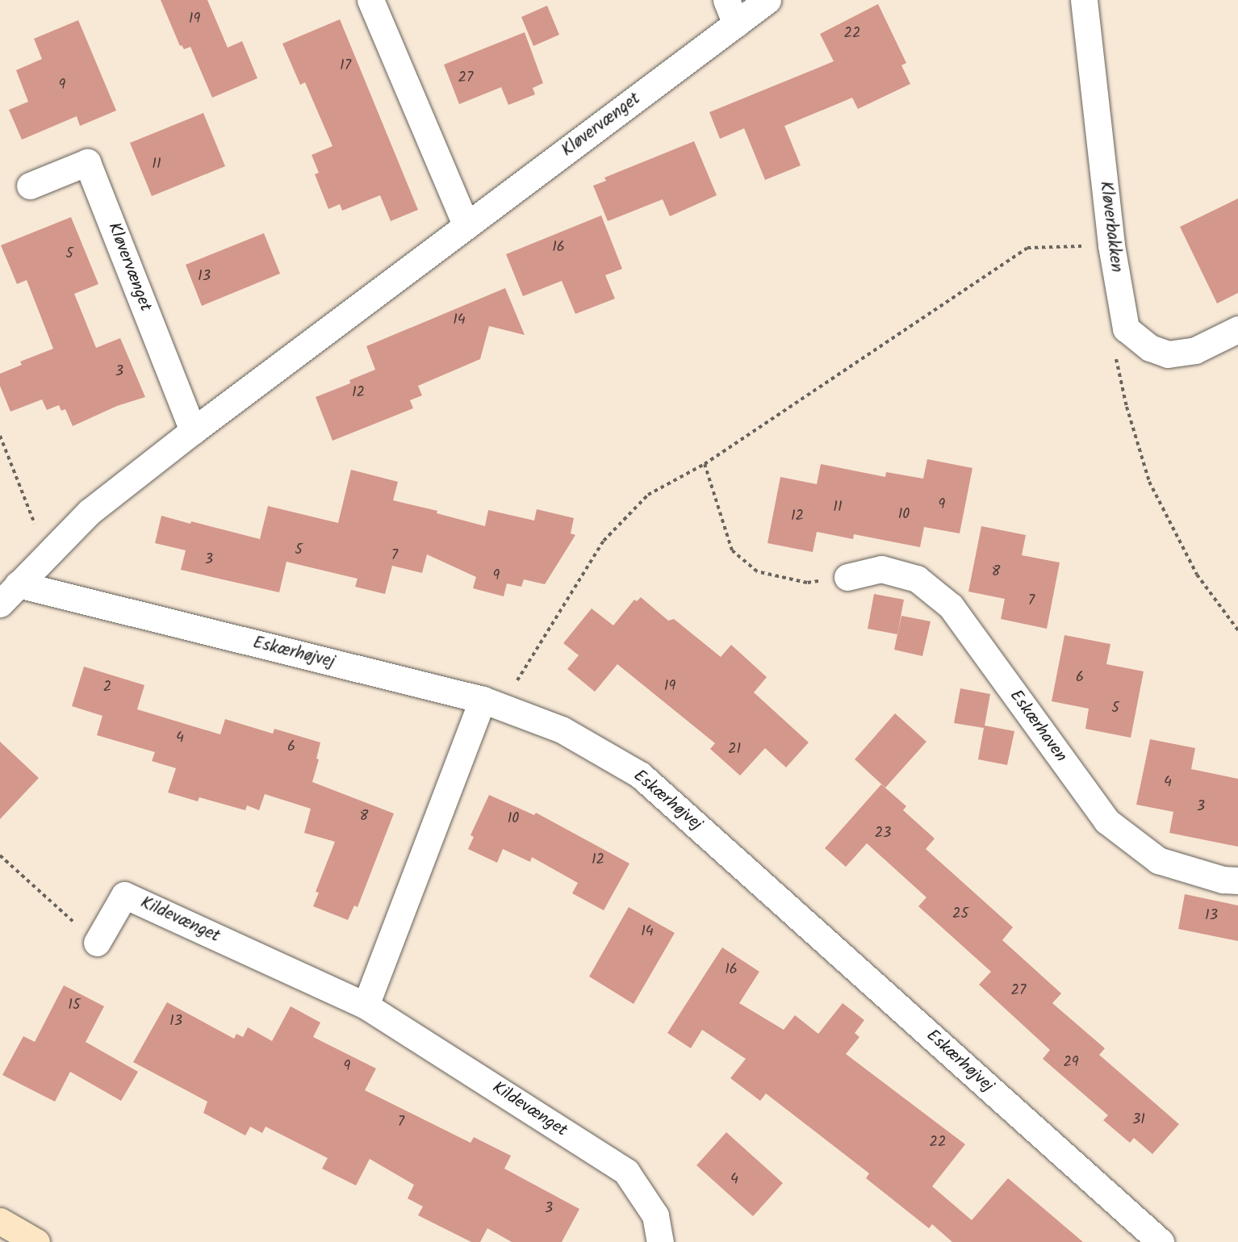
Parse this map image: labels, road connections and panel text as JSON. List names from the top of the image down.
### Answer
{
  "streets": {
    "street": [
      "Kløvervænget",
      "Kløverbakken",
      "Eskærhøjvej",
      "Eskærhaven",
      "Kildevænget"
    ]
  },
  "crossings": [
    ["Kløvervænget", "Eskærhøjvej"]
  ],
  "house_numbers": [
    "19",
    "22",
    "17",
    "27",
    "9",
    "11",
    "16",
    "5",
    "13",
    "14",
    "3",
    "12",
    "9",
    "11",
    "10",
    "12",
    "5",
    "7",
    "3",
    "8",
    "9",
    "7",
    "6",
    "19",
    "2",
    "5",
    "4",
    "6",
    "21",
    "4",
    "3",
    "8",
    "10",
    "23",
    "12",
    "25",
    "13",
    "14",
    "16",
    "27",
    "15",
    "13",
    "29",
    "9",
    "31",
    "7",
    "22",
    "4",
    "3"
  ]
}
